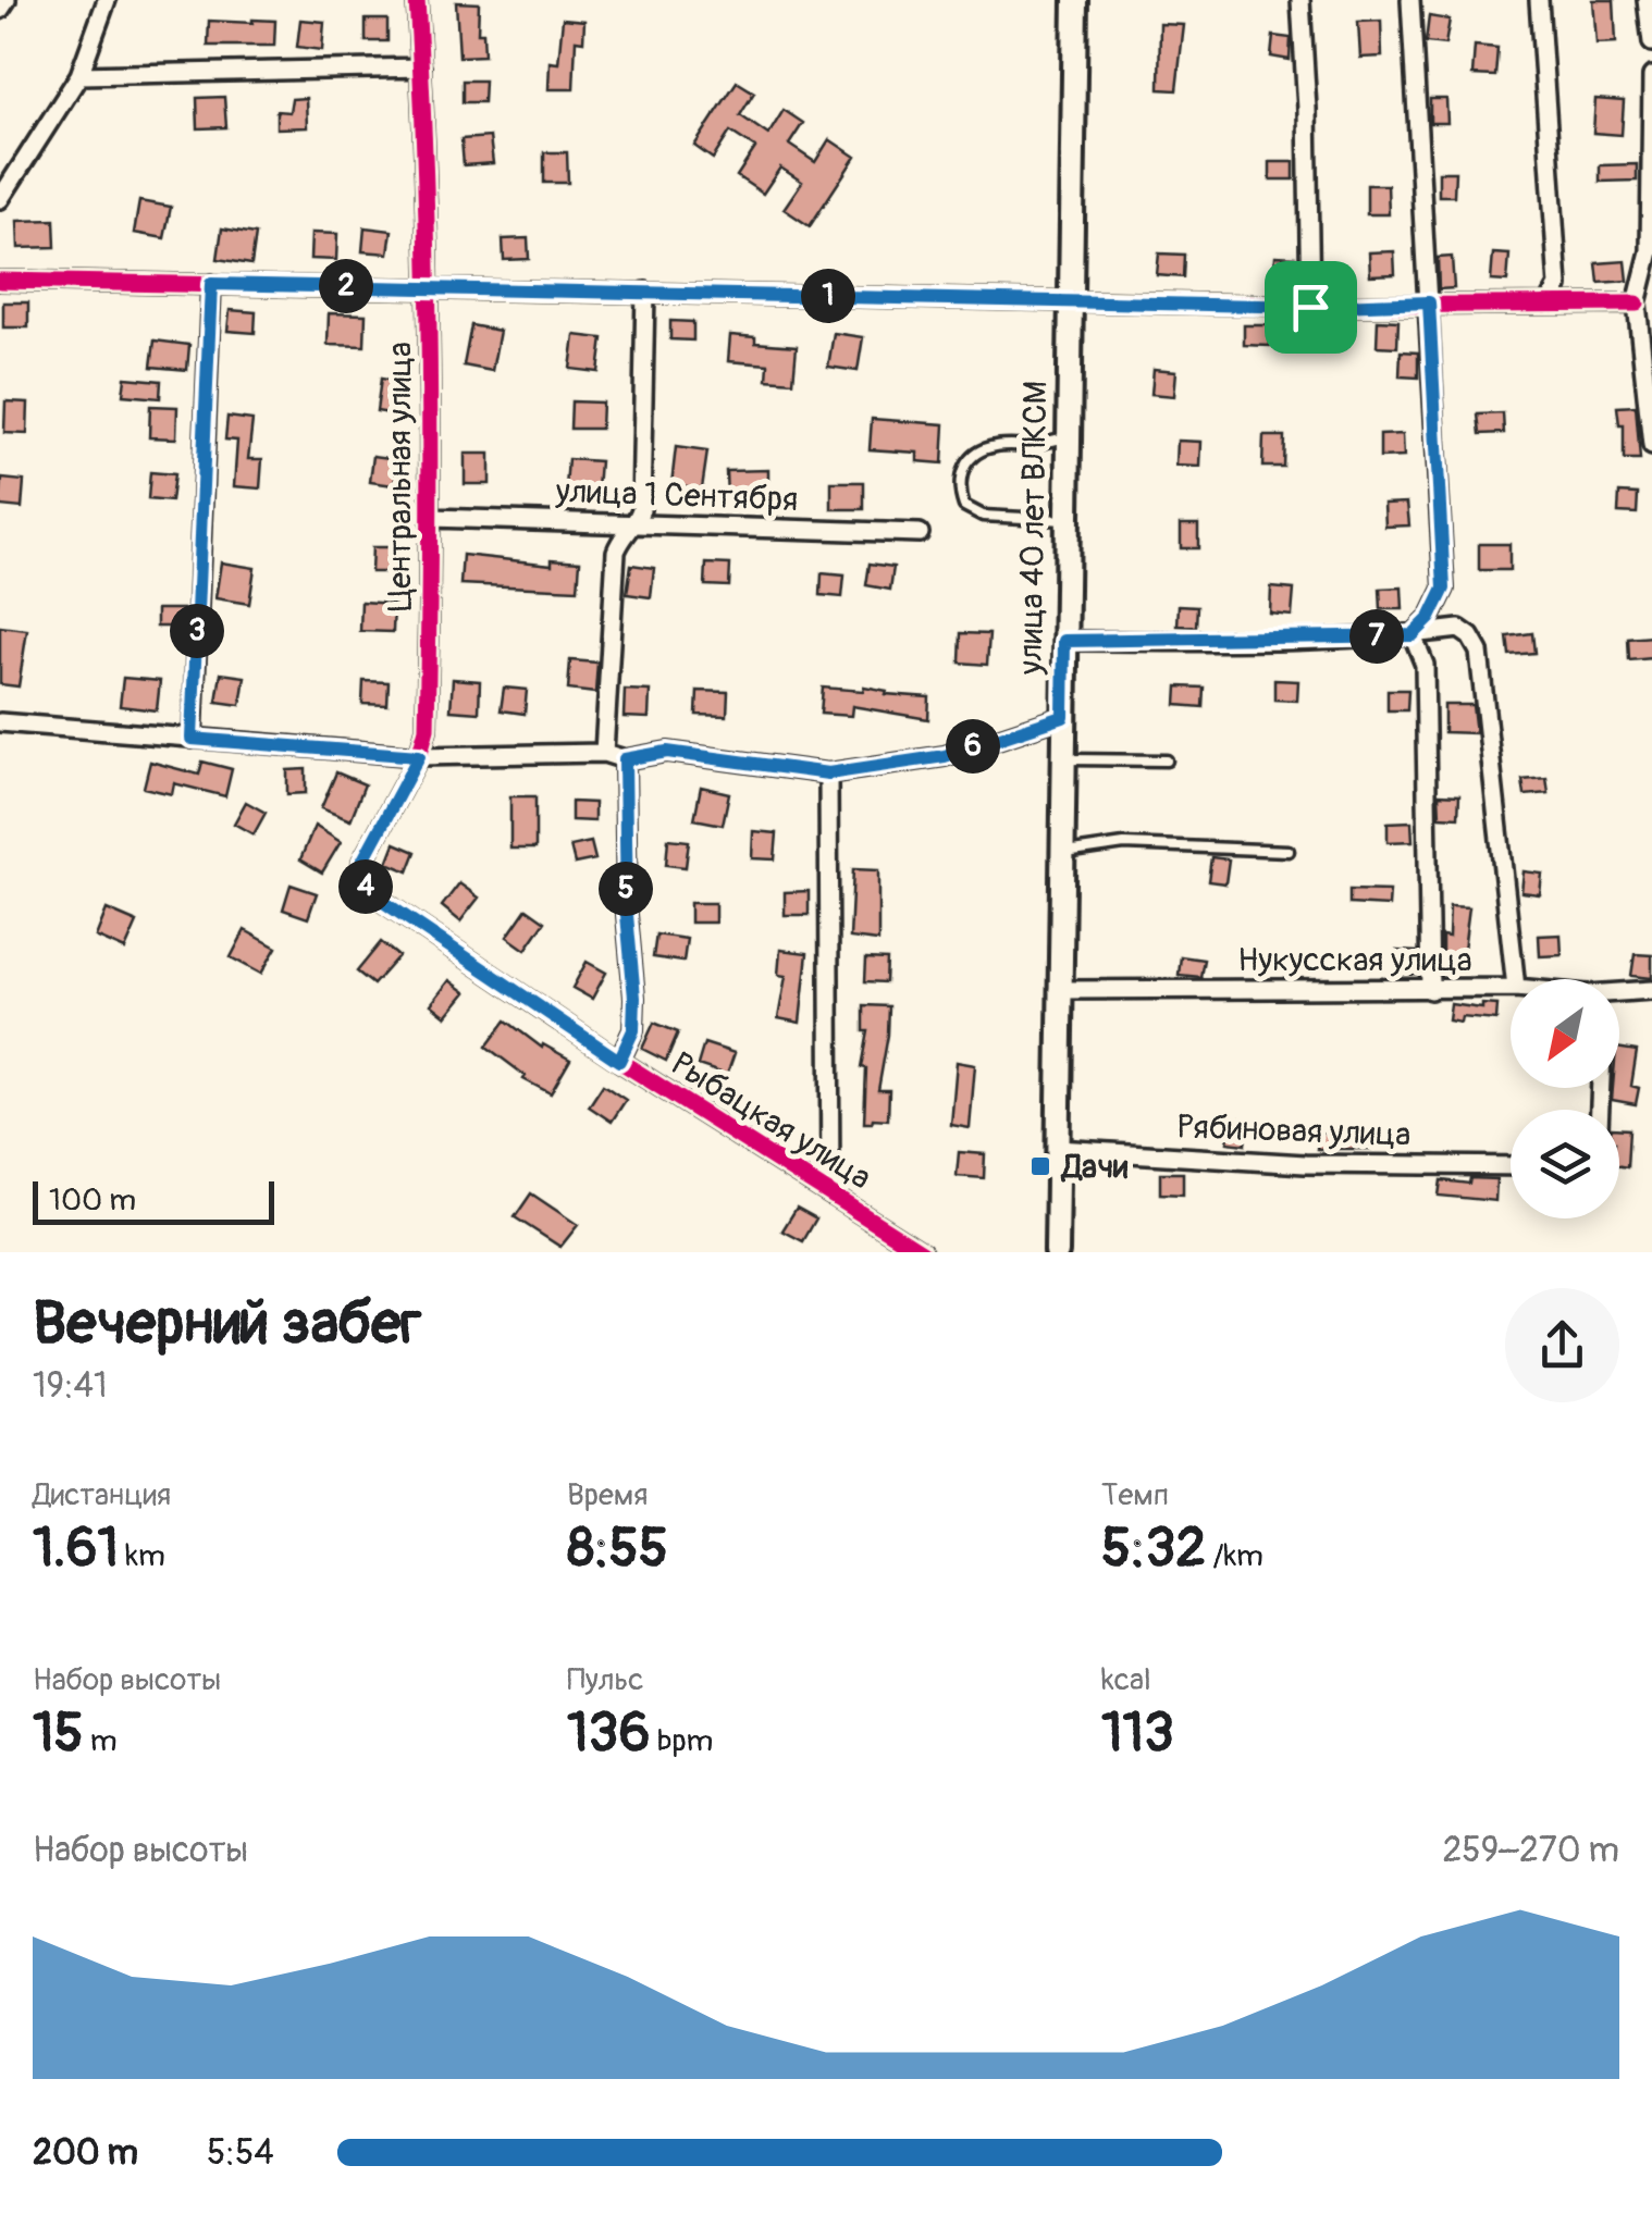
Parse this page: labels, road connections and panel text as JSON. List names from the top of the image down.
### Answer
{
  "streets": {
    "street": [
      "Центральная улица",
      "улица 1 Сентября",
      "улица 40 лет ВЛКСМ",
      "Нукусская улица",
      "Рыбацкая улица",
      "Рябиновая улица"
    ]
  },
  "crossings": [
    ["Центральная улица", "улица 1 Сентября"],
    ["Центральная улица", "Рыбацкая улица"],
    ["улица 40 лет ВЛКСМ", "Нукусская улица"],
    ["улица 40 лет ВЛКСМ", "Рябиновая улица"]
  ],
  "places": {
    "transit": ["Дачи"]
  },
  "scale_bar": "100 m",
  "north": "bottom left",
  "page": {
    "pins": [
      "2",
      "1",
      "3",
      "7",
      "6",
      "4",
      "5"
    ],
    "scale": "100 m",
    "heading": ["Вечерний забег", "19:41"],
    "stats": [
      ["Дистанция", "1.61 km"],
      ["Время", "8:55"],
      ["Темп", "5:32 /km"],
      ["Набор высоты", "15 m"],
      ["Пульс", "136 bpm"],
      ["kcal", "113"]
    ],
    "chart": ["Набор высоты", "259–270 m"],
    "list": [
      {
        "name": "200 m",
        "note": "5:54"
      }
    ]
  }
}
